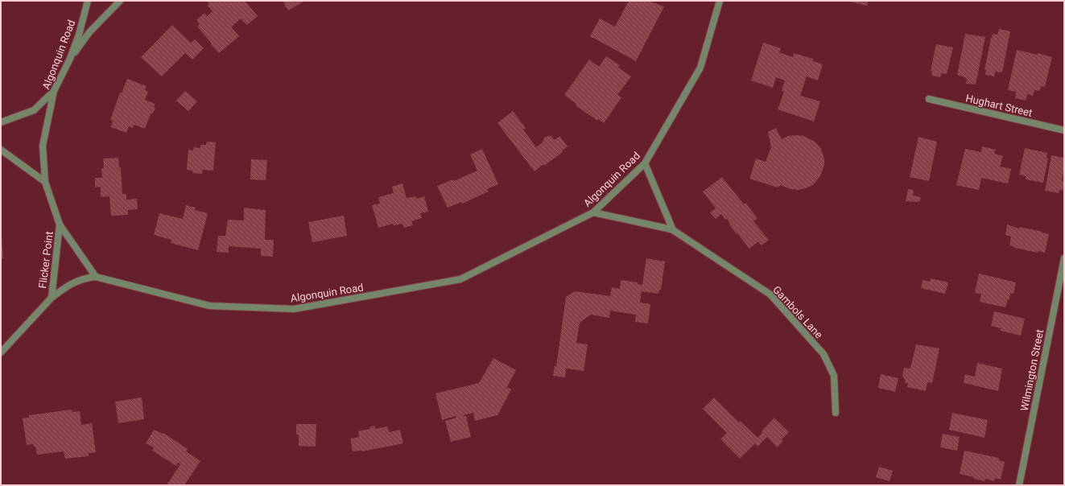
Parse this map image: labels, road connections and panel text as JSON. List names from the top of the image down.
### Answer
{
  "streets": {
    "street": [
      "Algonquin Road",
      "Hughart Street",
      "Flicker Point",
      "Gambols Lane",
      "Wilmington Street"
    ]
  },
  "crossings": [
    ["Algonquin Road", "Flicker Point"],
    ["Algonquin Road", "Gambols Lane"]
  ]
}
